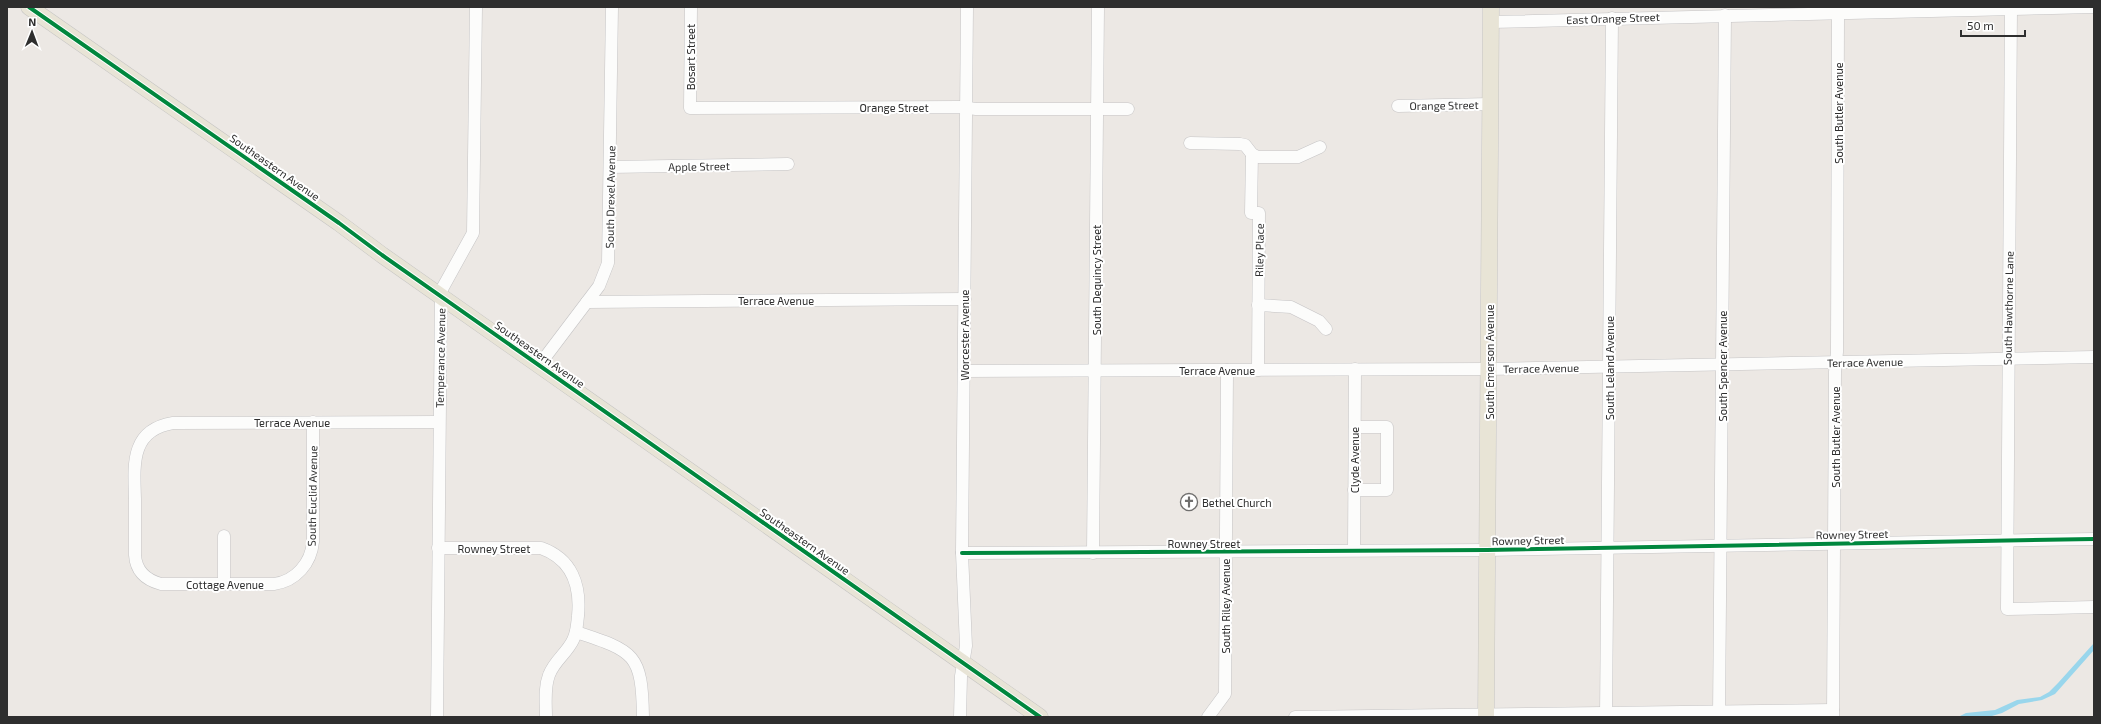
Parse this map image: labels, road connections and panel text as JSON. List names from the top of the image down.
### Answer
{
  "streets": {
    "main road": ["Southeastern Avenue", "South Emerson Avenue"],
    "street": [
      "East Orange Street",
      "Bosart Street",
      "Orange Street",
      "South Butler Avenue",
      "Apple Street",
      "South Drexel Avenue",
      "Riley Place",
      "South Dequincy Street",
      "Terrace Avenue",
      "South Hawthorne Lane",
      "Worcester Avenue",
      "Temperance Avenue",
      "South Spencer Avenue",
      "South Leland Avenue",
      "Clyde Avenue",
      "South Euclid Avenue",
      "Rowney Street",
      "Cottage Avenue",
      "South Riley Avenue"
    ]
  },
  "crossings": [
    ["East Orange Street", "South Butler Avenue"],
    ["East Orange Street", "South Hawthorne Lane"],
    ["East Orange Street", "South Emerson Avenue"],
    ["East Orange Street", "South Spencer Avenue"],
    ["East Orange Street", "South Leland Avenue"],
    ["Bosart Street", "Orange Street"],
    ["Orange Street", "South Dequincy Street"],
    ["Orange Street", "Worcester Avenue"],
    ["Orange Street", "South Emerson Avenue"],
    ["South Butler Avenue", "Terrace Avenue"],
    ["South Butler Avenue", "Rowney Street"],
    ["Apple Street", "South Drexel Avenue"],
    ["Southeastern Avenue", "South Drexel Avenue"],
    ["Southeastern Avenue", "Worcester Avenue"],
    ["Southeastern Avenue", "Temperance Avenue"],
    ["South Drexel Avenue", "Terrace Avenue"],
    ["Riley Place", "Terrace Avenue"],
    ["South Dequincy Street", "Terrace Avenue"],
    ["South Dequincy Street", "Rowney Street"],
    ["Terrace Avenue", "South Hawthorne Lane"],
    ["Terrace Avenue", "Worcester Avenue"],
    ["Terrace Avenue", "Temperance Avenue"],
    ["Terrace Avenue", "South Emerson Avenue"],
    ["Terrace Avenue", "South Spencer Avenue"],
    ["Terrace Avenue", "South Leland Avenue"],
    ["Terrace Avenue", "Clyde Avenue"],
    ["Terrace Avenue", "South Euclid Avenue"],
    ["Terrace Avenue", "Cottage Avenue"],
    ["Terrace Avenue", "South Riley Avenue"],
    ["South Hawthorne Lane", "Rowney Street"],
    ["Worcester Avenue", "Rowney Street"],
    ["Temperance Avenue", "Rowney Street"],
    ["South Emerson Avenue", "Rowney Street"],
    ["South Spencer Avenue", "Rowney Street"],
    ["South Leland Avenue", "Rowney Street"],
    ["Clyde Avenue", "Rowney Street"],
    ["South Euclid Avenue", "Cottage Avenue"],
    ["Rowney Street", "South Riley Avenue"]
  ],
  "places": {
    "church": ["Bethel Church"]
  },
  "scale_bar": "50 m",
  "north": "top"
}
